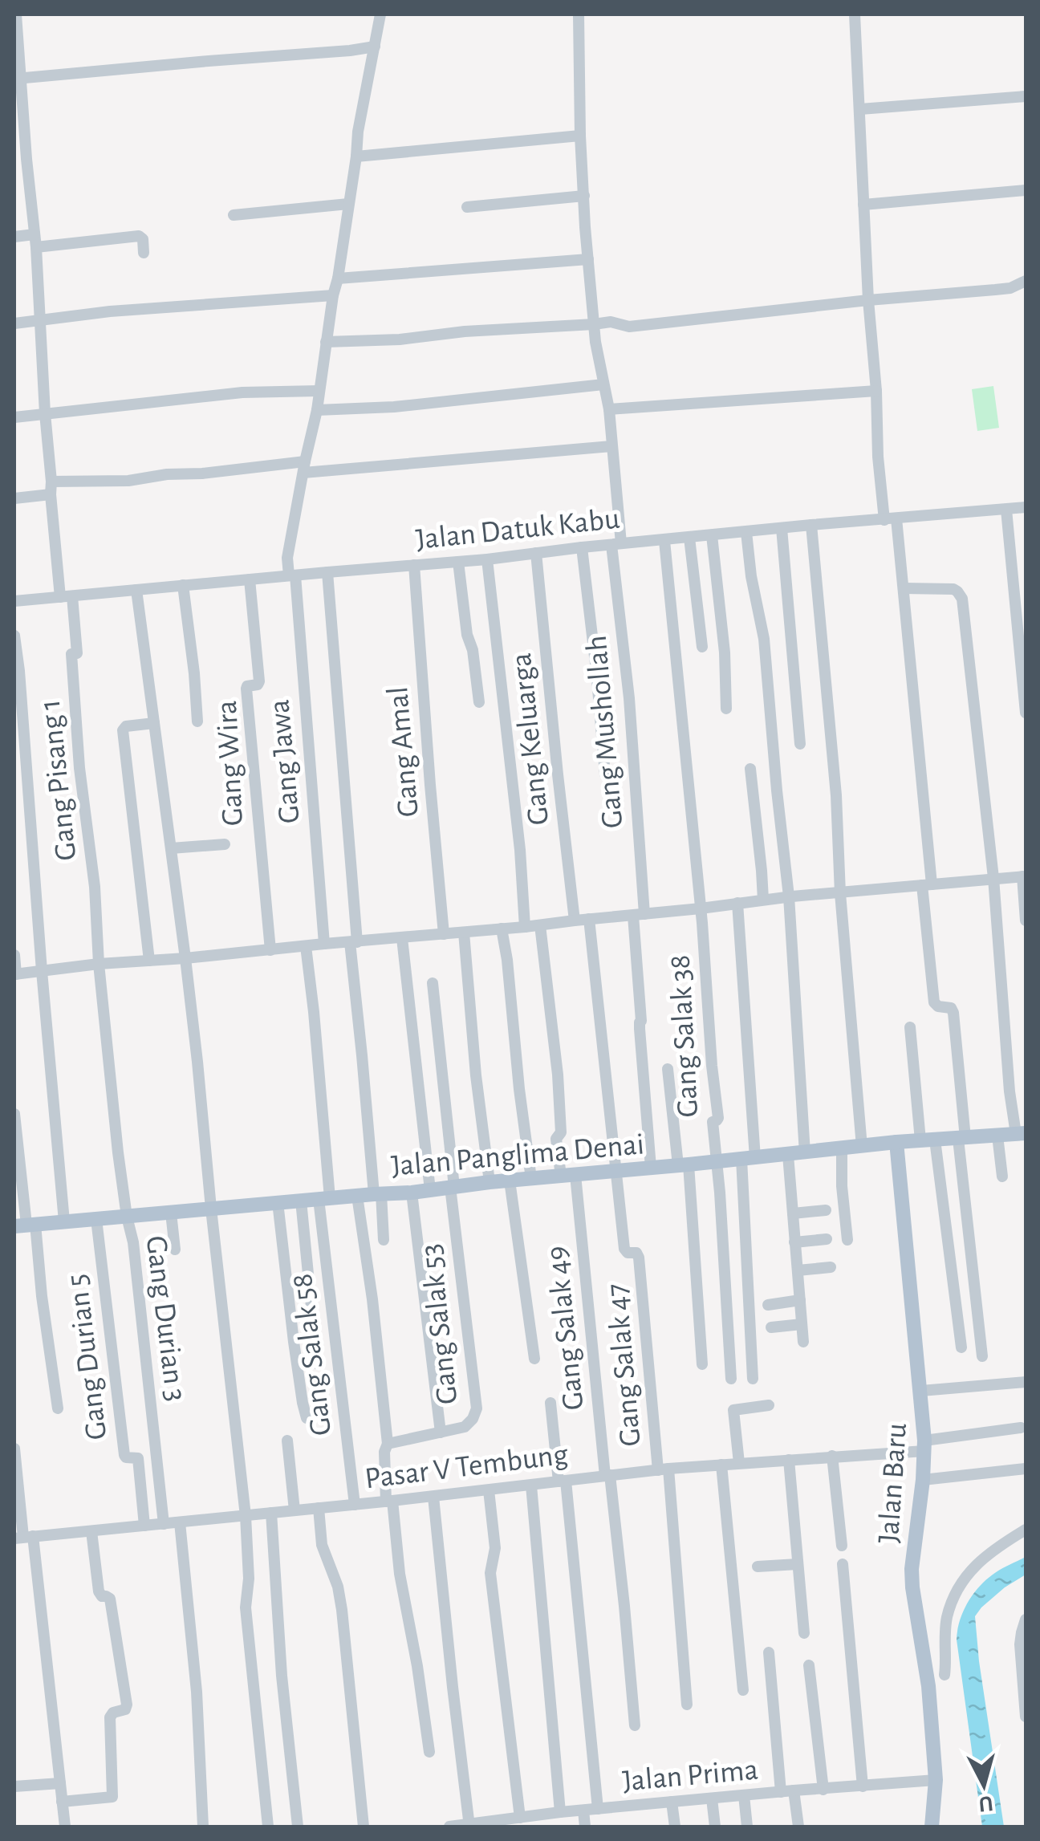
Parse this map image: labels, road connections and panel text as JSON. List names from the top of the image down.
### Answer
{
  "streets": {
    "main road": ["Jalan Panglima Denai", "Jalan Baru"],
    "street": [
      "Jalan Datuk Kabu",
      "Gang Mushollah",
      "Gang Keluarga",
      "Gang Amal",
      "Gang Jawa",
      "Gang Wira",
      "Gang Pisang 1",
      "Gang Salak 38",
      "Gang Durian 3",
      "Gang Salak 53",
      "Gang Salak 49",
      "Gang Salak 58",
      "Gang Durian 5",
      "Gang Salak 47",
      "Pasar V Tembung",
      "Jalan Prima"
    ]
  },
  "crossings": [
    ["Jalan Datuk Kabu", "Gang Mushollah"],
    ["Jalan Datuk Kabu", "Gang Keluarga"],
    ["Jalan Datuk Kabu", "Gang Amal"],
    ["Jalan Datuk Kabu", "Gang Jawa"],
    ["Jalan Datuk Kabu", "Gang Wira"],
    ["Jalan Datuk Kabu", "Gang Pisang 1"],
    ["Jalan Datuk Kabu", "Gang Salak 38"],
    ["Gang Mushollah", "Jalan Panglima Denai"],
    ["Gang Pisang 1", "Jalan Panglima Denai"],
    ["Gang Pisang 1", "Gang Durian 3"],
    ["Gang Salak 38", "Jalan Panglima Denai"],
    ["Jalan Panglima Denai", "Gang Durian 3"],
    ["Jalan Panglima Denai", "Gang Salak 53"],
    ["Jalan Panglima Denai", "Gang Salak 49"],
    ["Jalan Panglima Denai", "Gang Salak 58"],
    ["Jalan Panglima Denai", "Gang Durian 5"],
    ["Jalan Panglima Denai", "Gang Salak 47"],
    ["Jalan Panglima Denai", "Jalan Baru"],
    ["Gang Durian 3", "Pasar V Tembung"],
    ["Gang Salak 49", "Pasar V Tembung"],
    ["Gang Salak 58", "Pasar V Tembung"],
    ["Gang Durian 5", "Pasar V Tembung"],
    ["Gang Salak 47", "Pasar V Tembung"],
    ["Pasar V Tembung", "Jalan Baru"],
    ["Jalan Baru", "Jalan Prima"]
  ],
  "north": "bottom"
}
